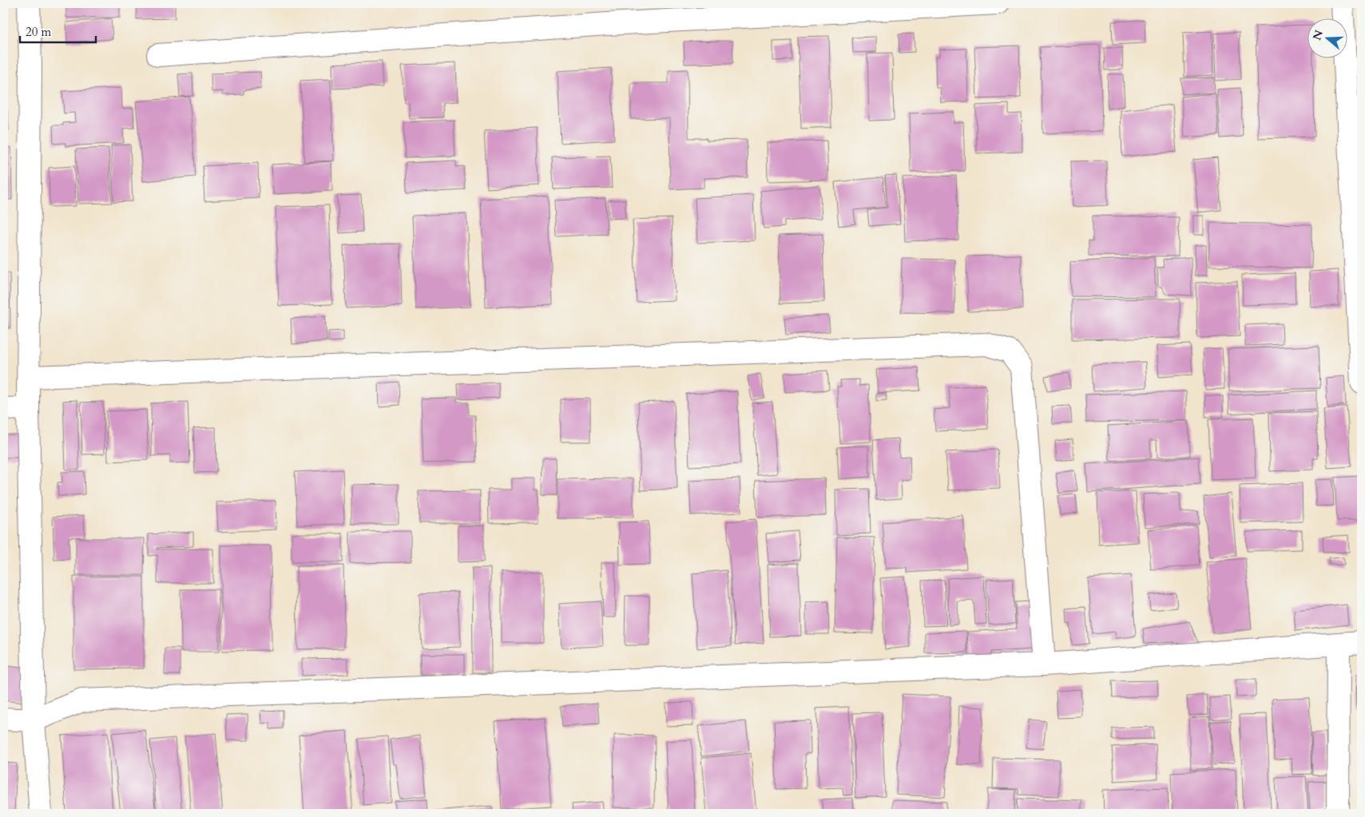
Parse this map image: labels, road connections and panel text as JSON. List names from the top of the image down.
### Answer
{
  "scale_bar": "20 m",
  "north": "left"
}
